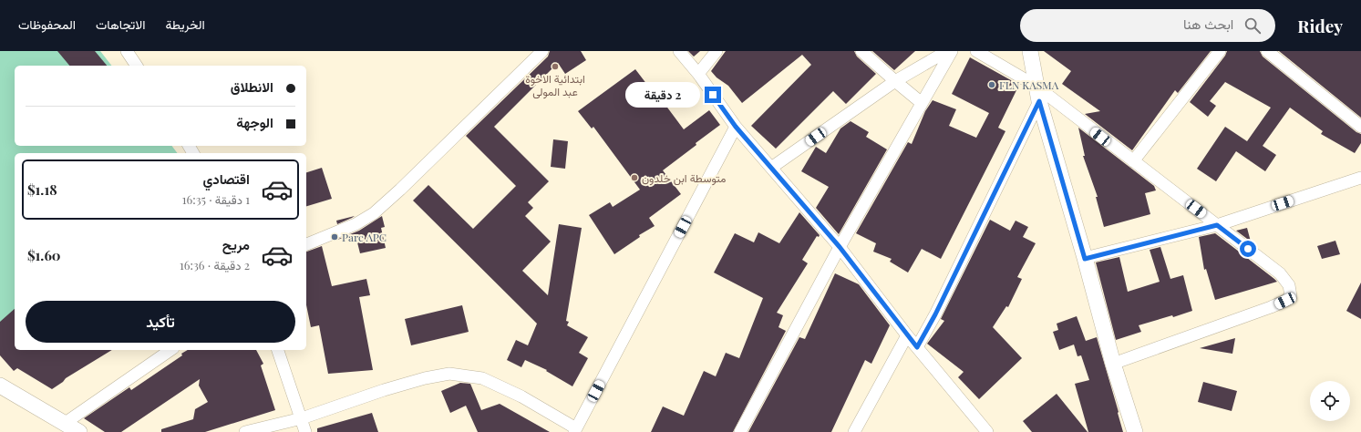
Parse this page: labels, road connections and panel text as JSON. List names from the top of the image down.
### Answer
{
  "places": [
    "ابتدائية الاخوة عبد المولى",
    "FLN KASMA",
    "متوسطة ابن خلدون",
    "Parc APC"
  ],
  "page": {
    "header": "Ridey",
    "search": "ابحث هنا",
    "nav": ["الخريطة", "الاتجاهات", "المحفوظات"],
    "banner": ["الانطلاق", "الوجهة"],
    "bubble": "2 دقيقة",
    "list": [
      {
        "name": "اقتصادي",
        "note": "1 دقيقة · 16:35",
        "value": "$1.18"
      },
      {
        "name": "مريح",
        "note": "2 دقيقة · 16:36",
        "value": "$1.60"
      }
    ],
    "buttons": "تأكيد"
  }
}
